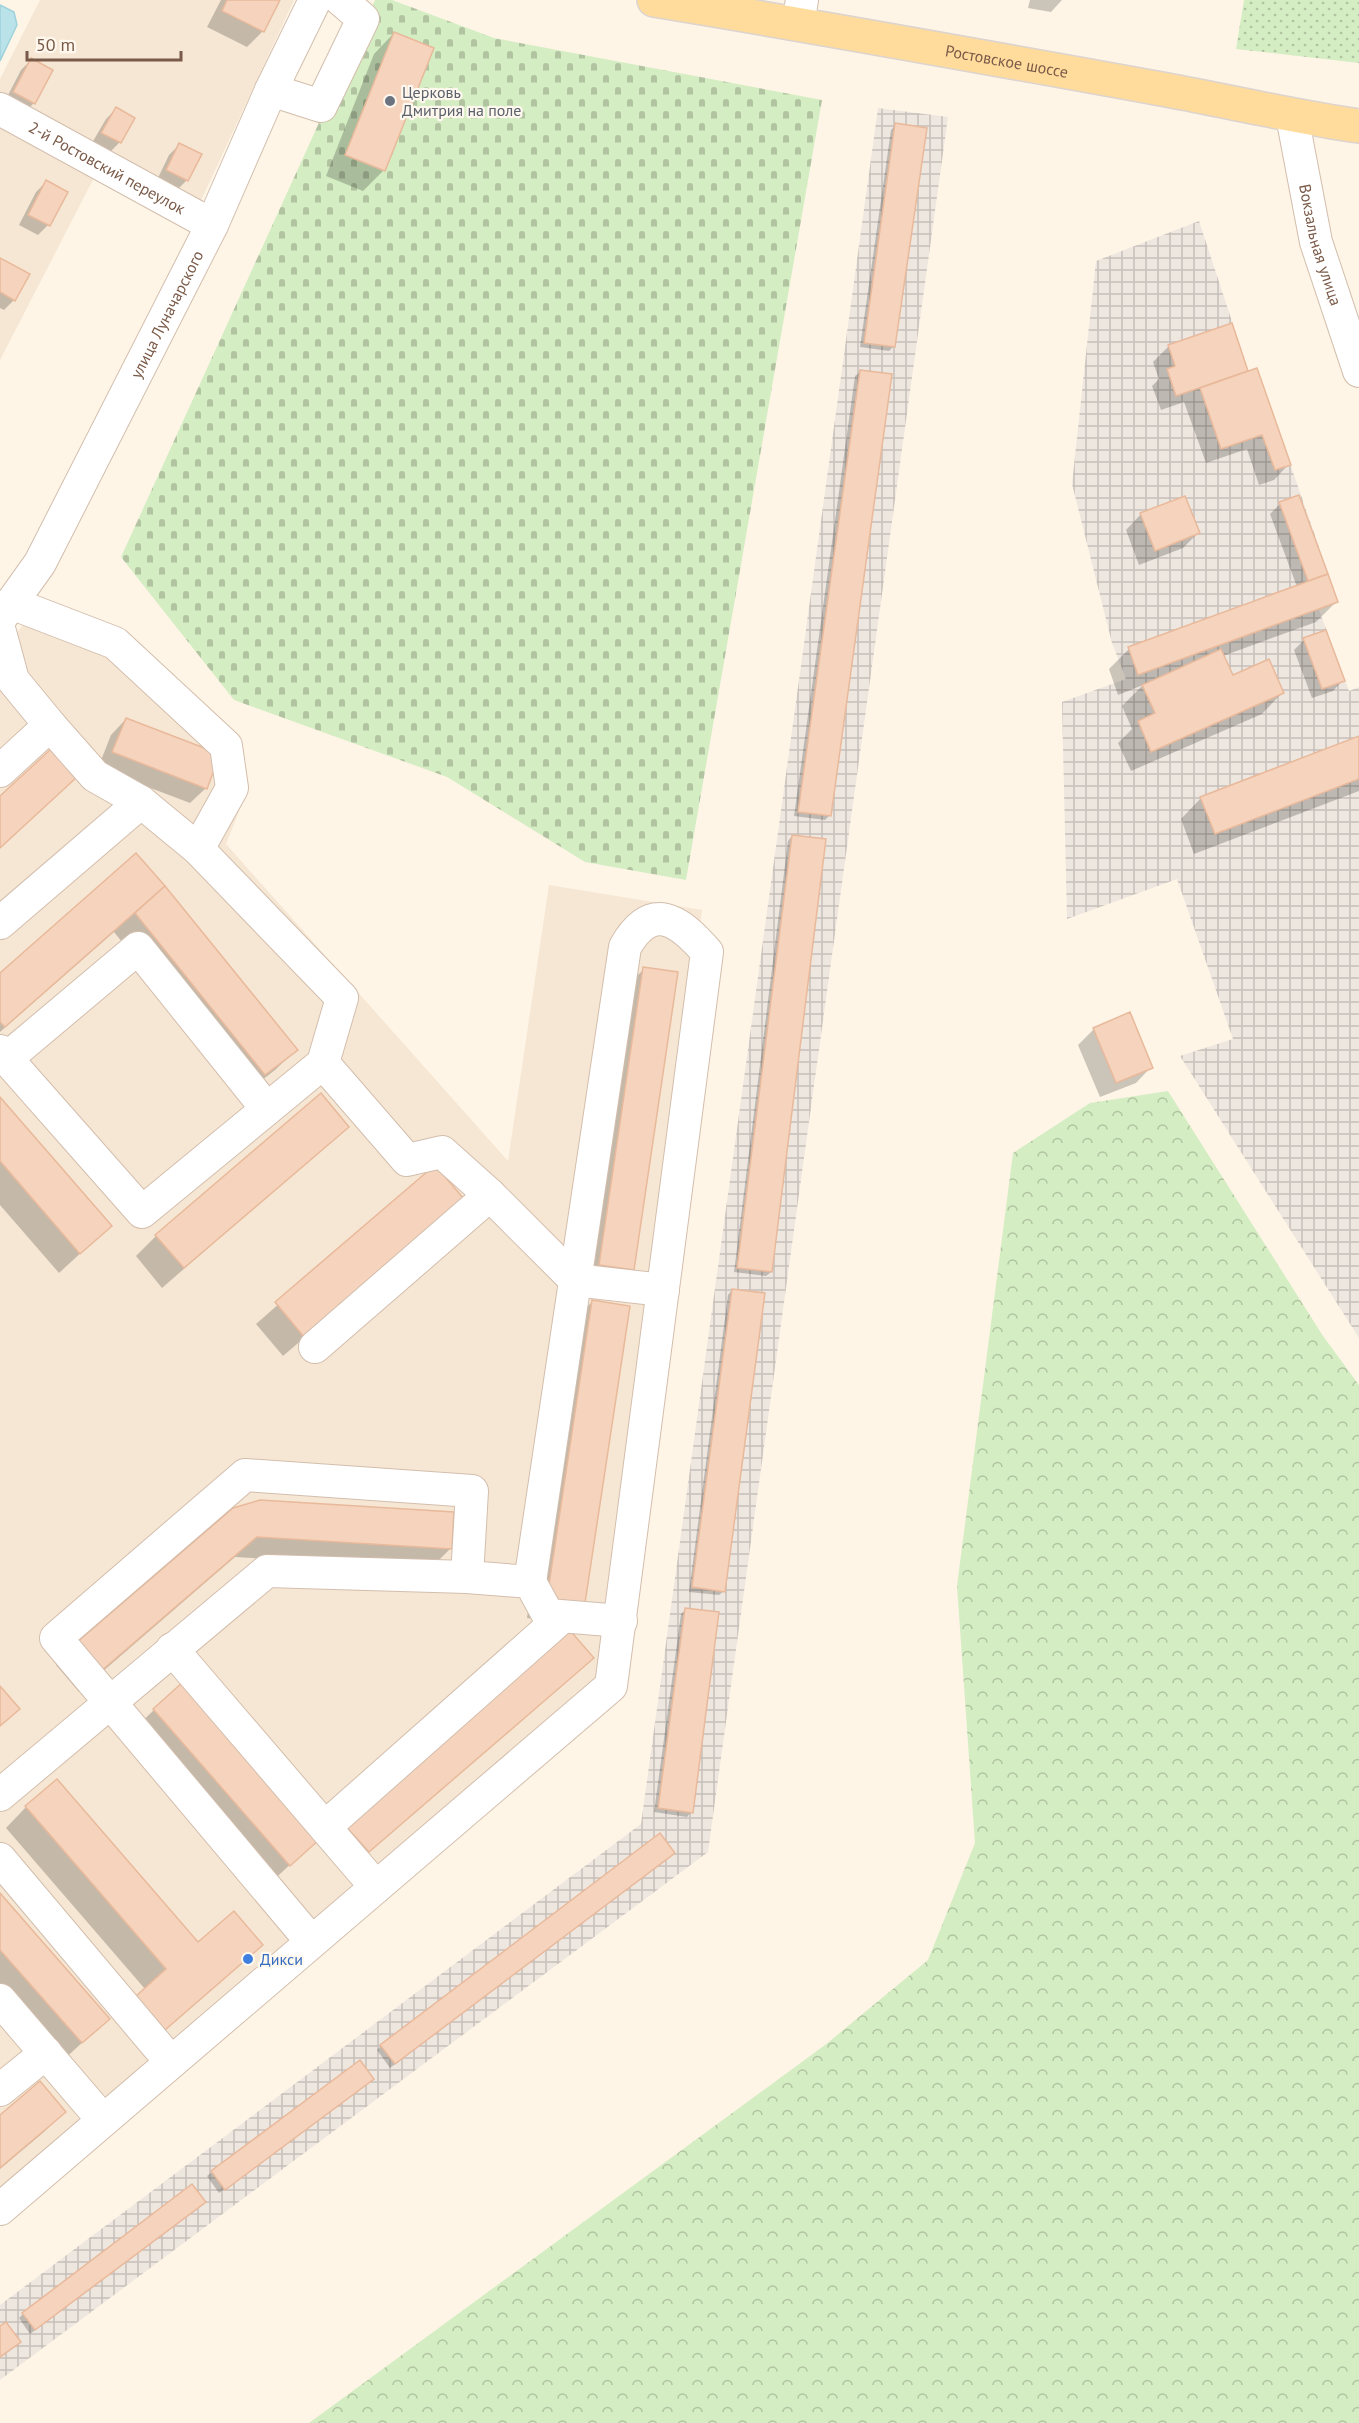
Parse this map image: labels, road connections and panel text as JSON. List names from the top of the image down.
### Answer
{
  "streets": {
    "main road": ["Ростовское шоссе"],
    "street": ["2-й Ростовский переулок", "Вокзальная улица", "улица Луначарского"]
  },
  "crossings": [
    ["Ростовское шоссе", "Вокзальная улица"],
    ["2-й Ростовский переулок", "улица Луначарского"]
  ],
  "places": ["Церковь Дмитрия на поле", "Дикси"],
  "scale_bar": "50 m"
}
